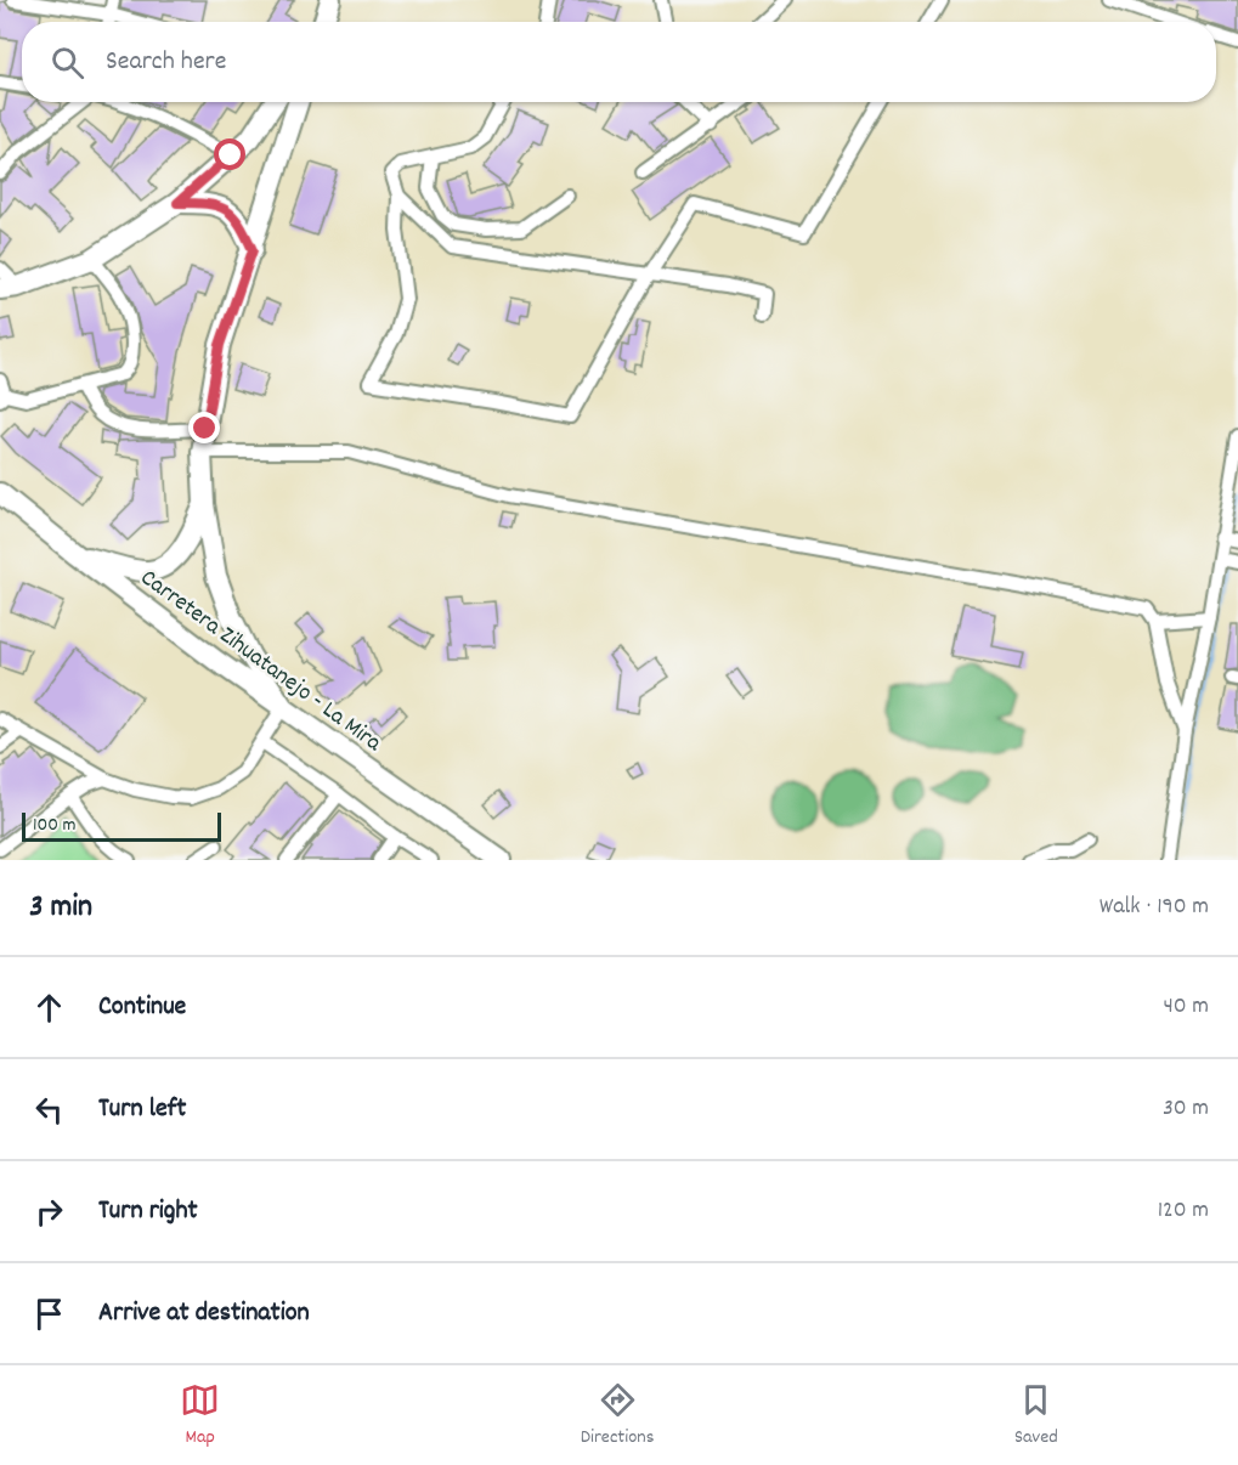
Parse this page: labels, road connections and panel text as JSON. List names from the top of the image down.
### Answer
{
  "streets": {
    "main road": ["Carretera Zihuatanejo - La Mira"]
  },
  "scale_bar": "100 m",
  "page": {
    "search": "Search here",
    "scale": "100 m",
    "heading": ["3 min", "Walk · 190 m"],
    "list": [
      ["Continue", "40 m"],
      ["Turn left", "30 m"],
      ["Turn right", "120 m"],
      "Arrive at destination"
    ],
    "nav": ["Map", "Directions", "Saved"]
  }
}
